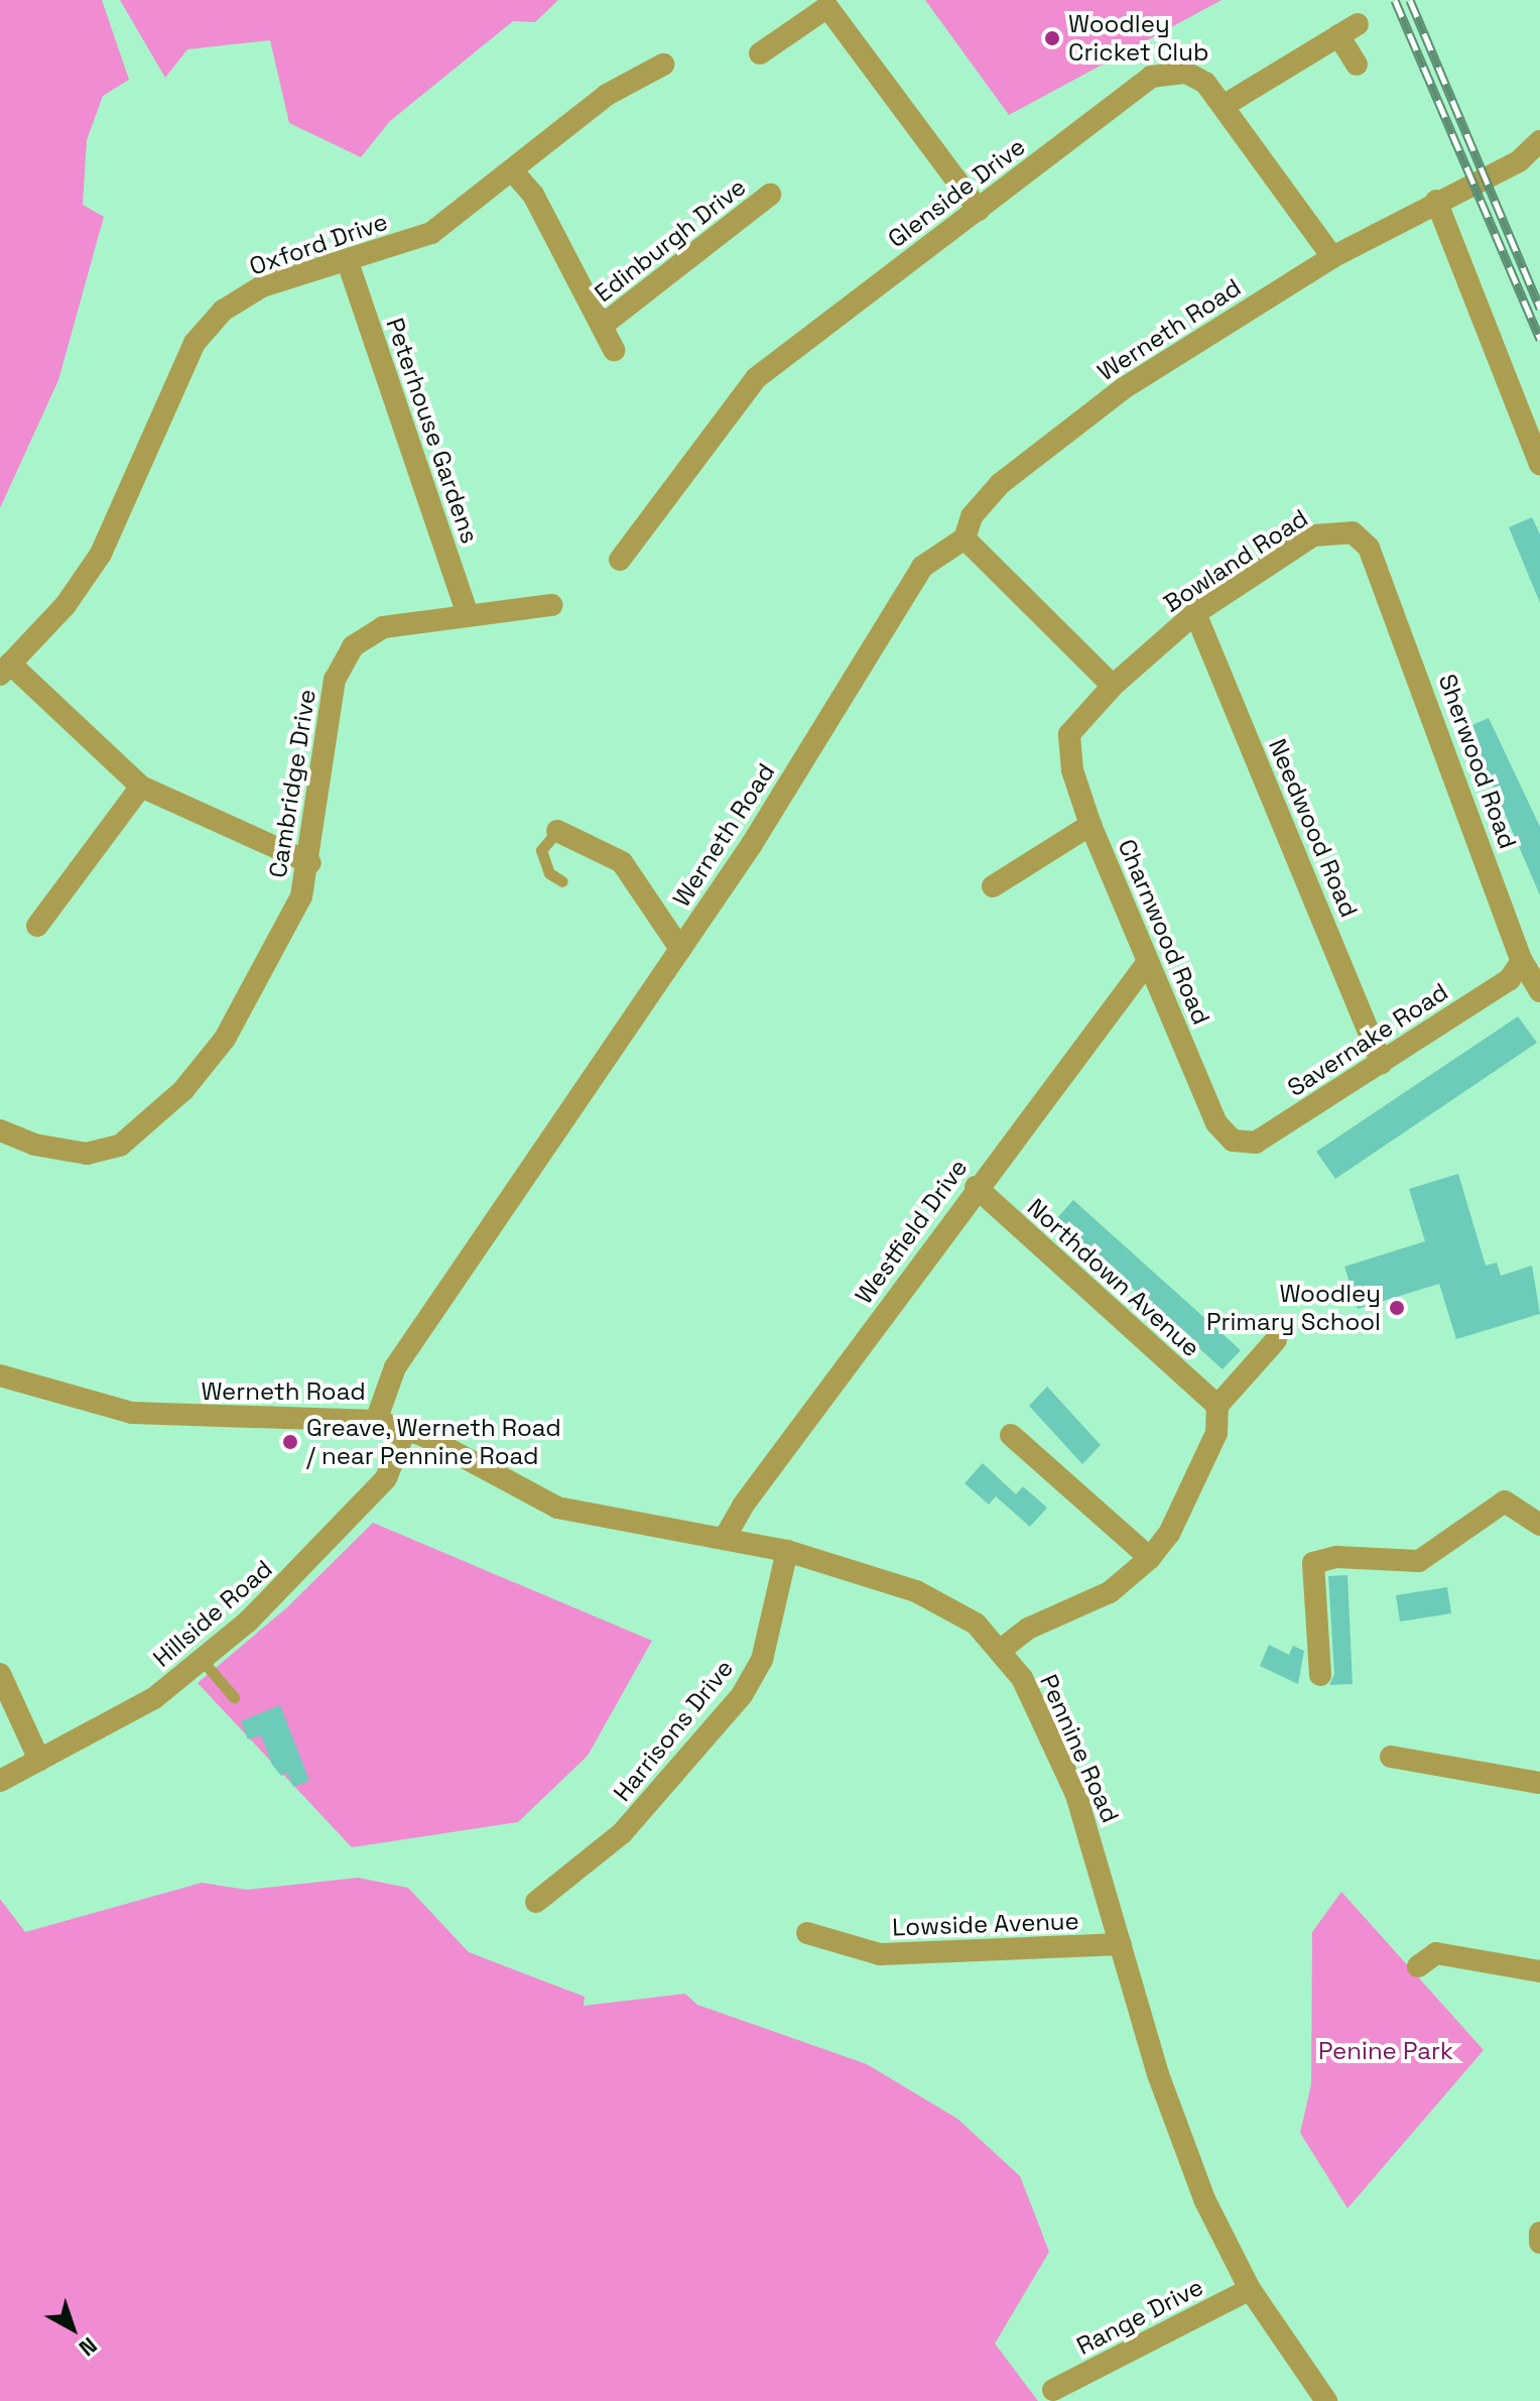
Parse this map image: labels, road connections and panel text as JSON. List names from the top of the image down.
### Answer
{
  "streets": {
    "street": [
      "Glenside Drive",
      "Edinburgh Drive",
      "Oxford Drive",
      "Werneth Road",
      "Peterhouse Gardens",
      "Bowland Road",
      "Sherwood Road",
      "Cambridge Drive",
      "Needwood Road",
      "Charnwood Road",
      "Savernake Road",
      "Westfield Drive",
      "Northdown Avenue",
      "Hillside Road",
      "Harrisons Drive",
      "Pennine Road",
      "Lowside Avenue",
      "Range Drive"
    ]
  },
  "crossings": [
    ["Glenside Drive", "Werneth Road"],
    ["Edinburgh Drive", "Oxford Drive"],
    ["Oxford Drive", "Peterhouse Gardens"],
    ["Werneth Road", "Pennine Road"],
    ["Peterhouse Gardens", "Cambridge Drive"],
    ["Bowland Road", "Sherwood Road"],
    ["Bowland Road", "Needwood Road"],
    ["Bowland Road", "Charnwood Road"],
    ["Sherwood Road", "Savernake Road"],
    ["Needwood Road", "Savernake Road"],
    ["Charnwood Road", "Savernake Road"],
    ["Charnwood Road", "Westfield Drive"],
    ["Westfield Drive", "Northdown Avenue"],
    ["Westfield Drive", "Pennine Road"],
    ["Hillside Road", "Pennine Road"],
    ["Harrisons Drive", "Pennine Road"],
    ["Pennine Road", "Lowside Avenue"],
    ["Pennine Road", "Range Drive"]
  ],
  "parks": ["Penine Park"],
  "places": ["Woodley Cricket Club", "Woodley Primary School", "Greave, Werneth Road / near Pennine Road"],
  "north": "bottom right"
}
